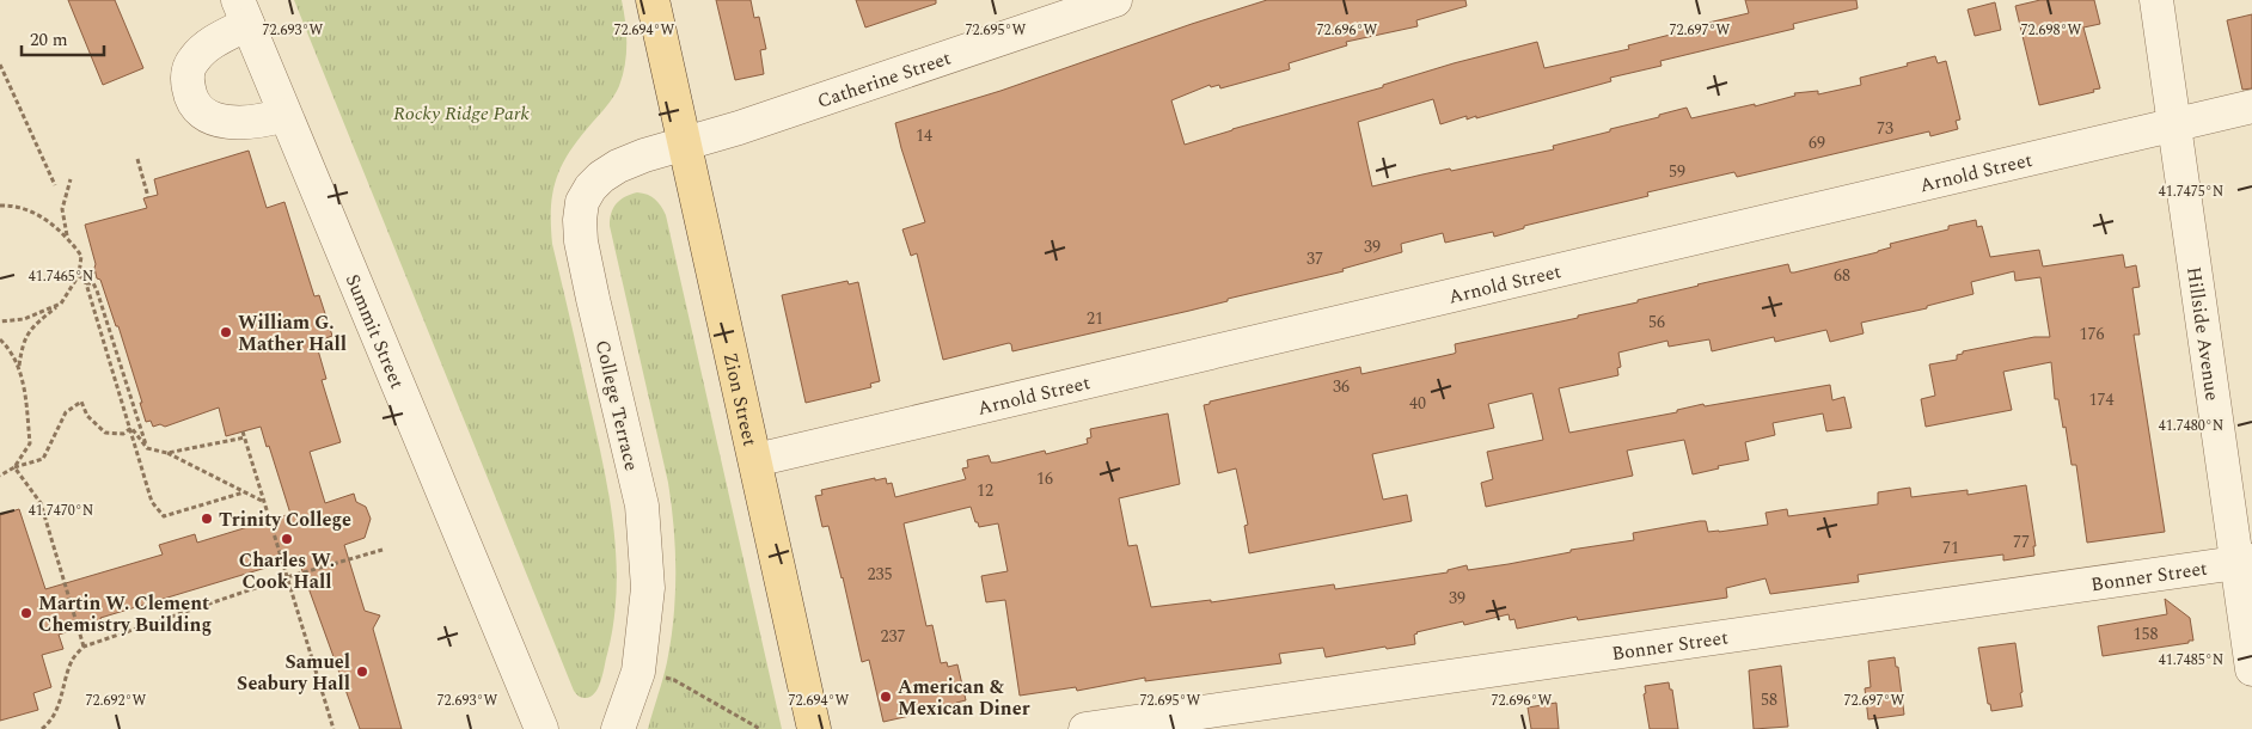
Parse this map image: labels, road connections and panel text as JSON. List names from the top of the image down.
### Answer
{
  "streets": {
    "main road": ["Zion Street"],
    "street": [
      "Catherine Street",
      "Arnold Street",
      "Summit Street",
      "Hillside Avenue",
      "College Terrace",
      "Bonner Street"
    ]
  },
  "crossings": [
    ["Catherine Street", "Zion Street"],
    ["Catherine Street", "College Terrace"],
    ["Arnold Street", "Hillside Avenue"],
    ["Arnold Street", "Zion Street"],
    ["Hillside Avenue", "Bonner Street"],
    ["Zion Street", "College Terrace"]
  ],
  "parks": ["Rocky Ridge Park"],
  "places": [
    "William G. Mather Hall",
    "Trinity College",
    "Charles W. Cook Hall",
    "Martin W. Clement Chemistry Building",
    "Samuel Seabury Hall",
    "American & Mexican Diner"
  ],
  "house_numbers": [
    "73",
    "14",
    "69",
    "59",
    "39",
    "37",
    "68",
    "21",
    "56",
    "176",
    "36",
    "174",
    "40",
    "16",
    "12",
    "77",
    "71",
    "235",
    "39",
    "158",
    "237",
    "58"
  ],
  "scale_bar": "20 m",
  "coordinates": [
    "72.694°W",
    "72.695°W",
    "72.697°W",
    "72.693°W",
    "72.696°W",
    "72.698°W",
    "41.7475°N",
    "41.7465°N",
    "41.7480°N",
    "41.7470°N",
    "41.7485°N",
    "72.692°W"
  ]
}
